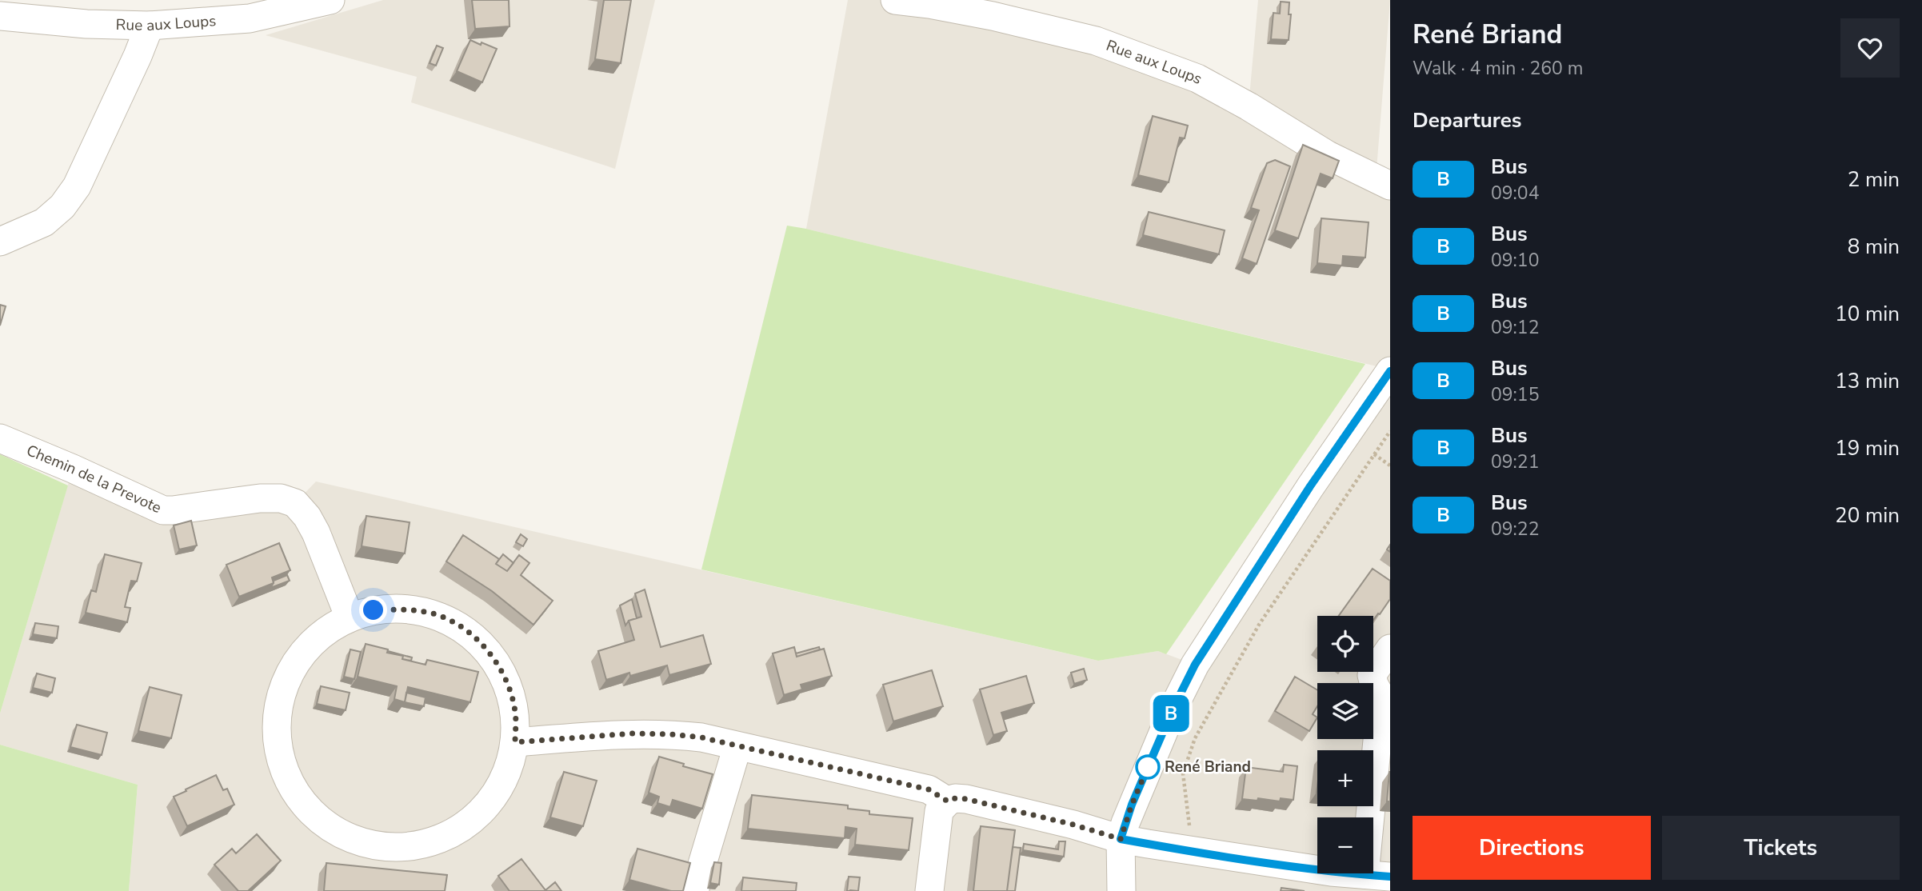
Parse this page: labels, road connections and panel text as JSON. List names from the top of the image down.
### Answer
{
  "streets": {
    "street": ["Rue aux Loups", "Chemin de la Prevote"]
  },
  "places": ["René Briand"],
  "lines": ["bus line B"],
  "page": {
    "on_map": "B",
    "heading": [
      ["René Briand", "Walk · 4 min · 260 m"],
      "Departures"
    ],
    "list": [
      {
        "mark": "B",
        "name": "Bus",
        "note": "09:04",
        "value": "2 min"
      },
      {
        "mark": "B",
        "name": "Bus",
        "note": "09:10",
        "value": "8 min"
      },
      {
        "mark": "B",
        "name": "Bus",
        "note": "09:12",
        "value": "10 min"
      },
      {
        "mark": "B",
        "name": "Bus",
        "note": "09:15",
        "value": "13 min"
      },
      {
        "mark": "B",
        "name": "Bus",
        "note": "09:21",
        "value": "19 min"
      },
      {
        "mark": "B",
        "name": "Bus",
        "note": "09:22",
        "value": "20 min"
      }
    ],
    "map_buttons": ["+", "−"],
    "buttons": ["Directions", "Tickets"]
  }
}
